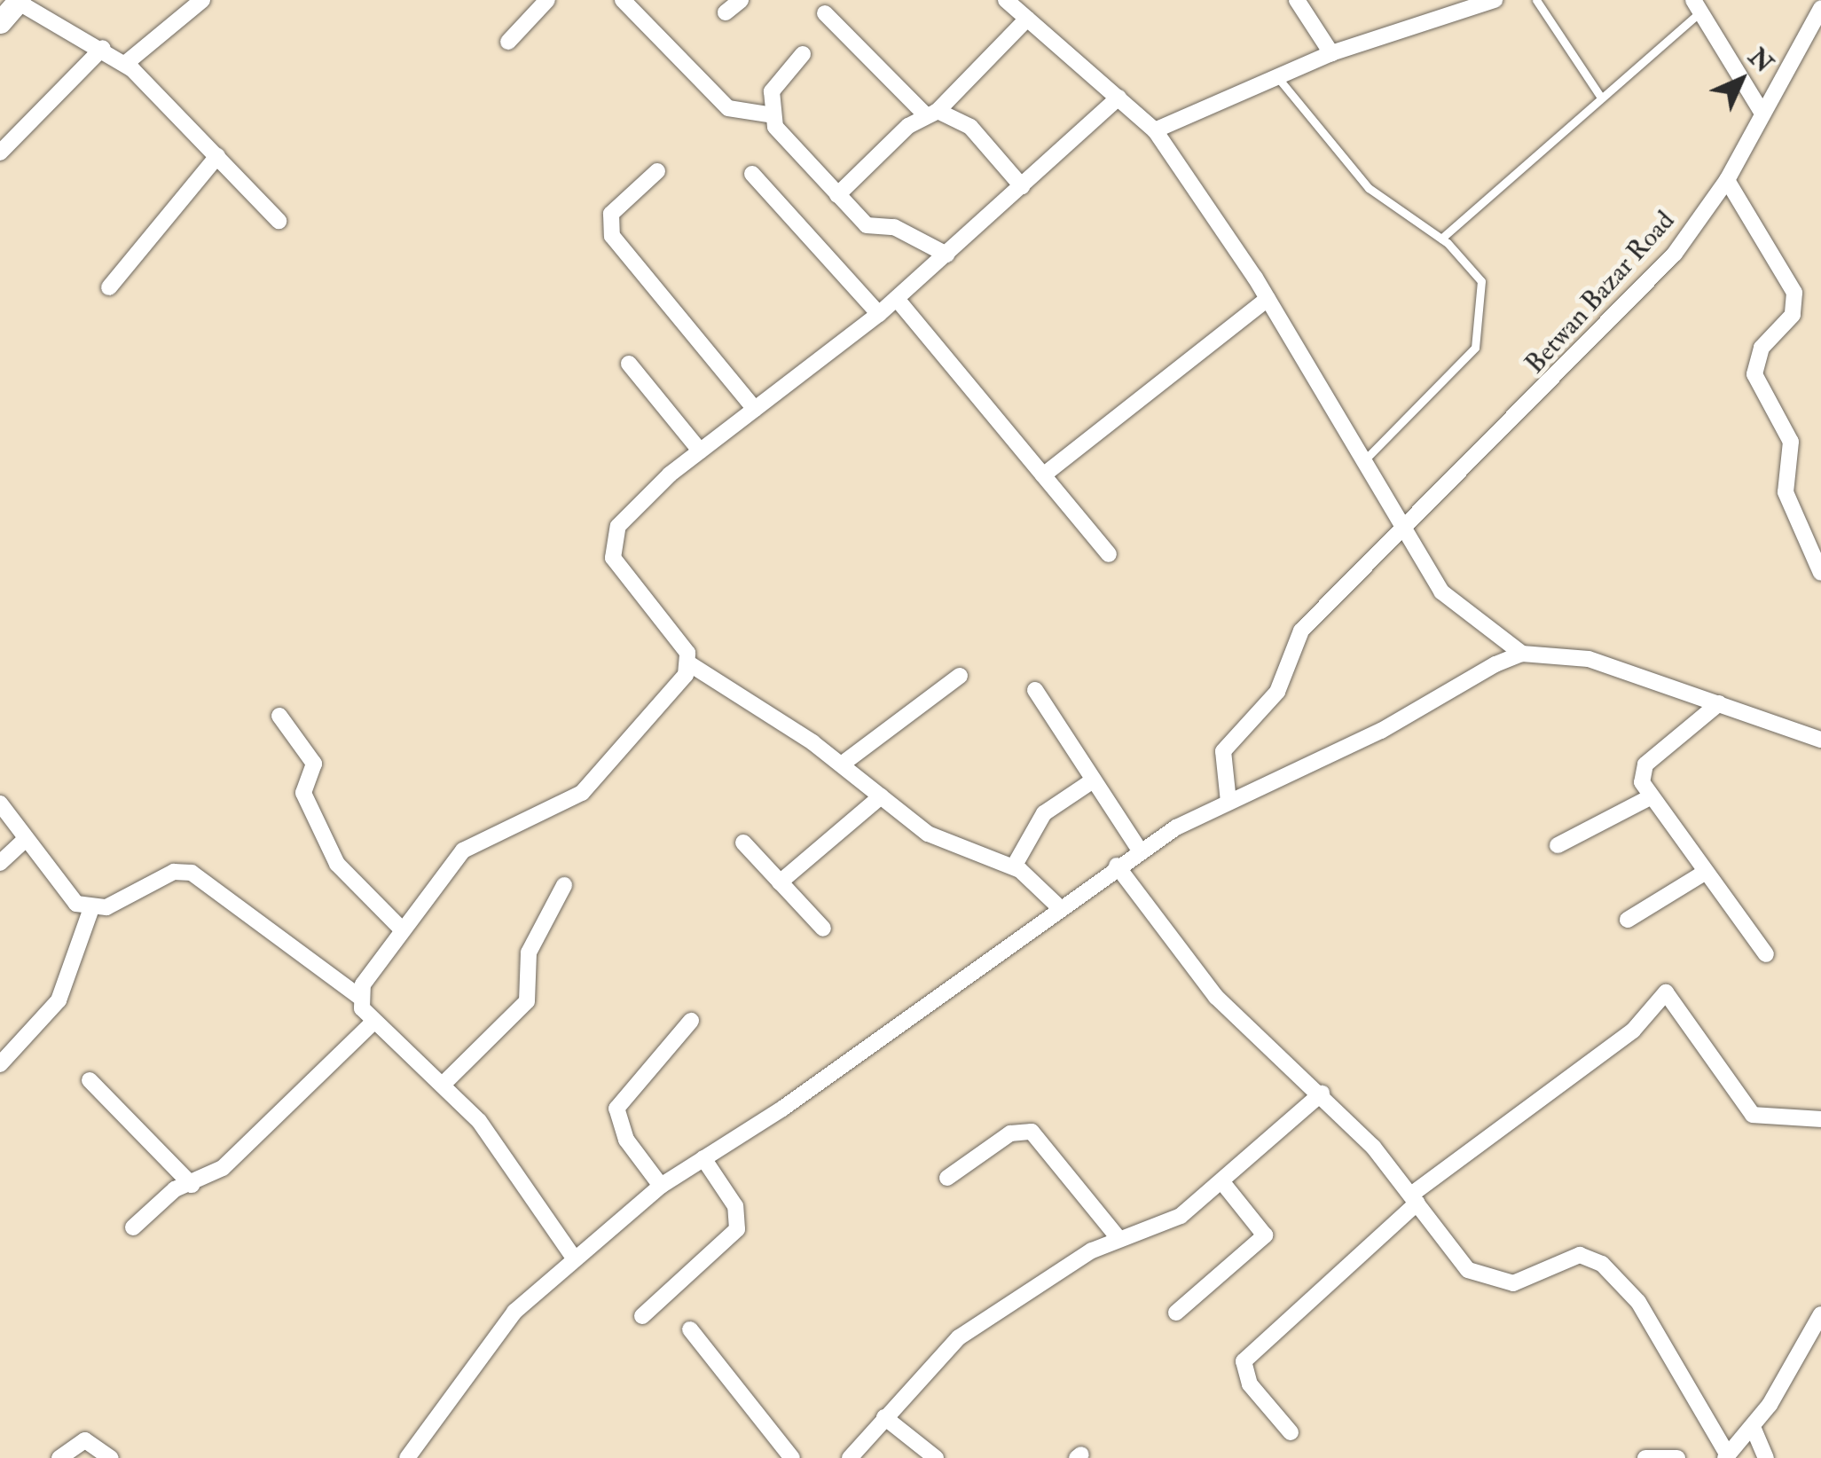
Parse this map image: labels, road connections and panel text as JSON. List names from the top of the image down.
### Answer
{
  "streets": {
    "street": ["Betwan Bazar Road"]
  },
  "north": "top right"
}
